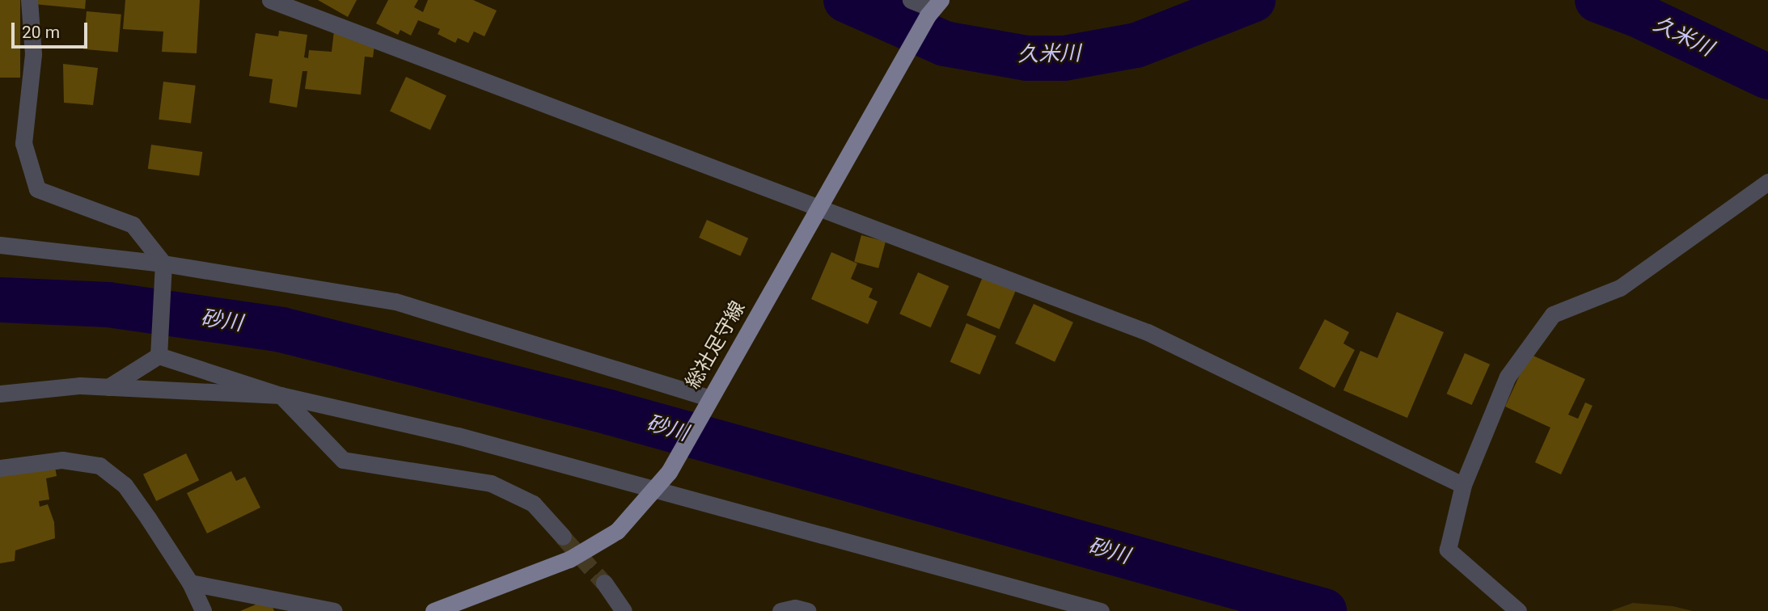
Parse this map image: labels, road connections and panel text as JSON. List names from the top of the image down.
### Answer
{
  "streets": {
    "main road": ["総社足守線"]
  },
  "water": ["久米川", "砂川"],
  "scale_bar": "20 m"
}
